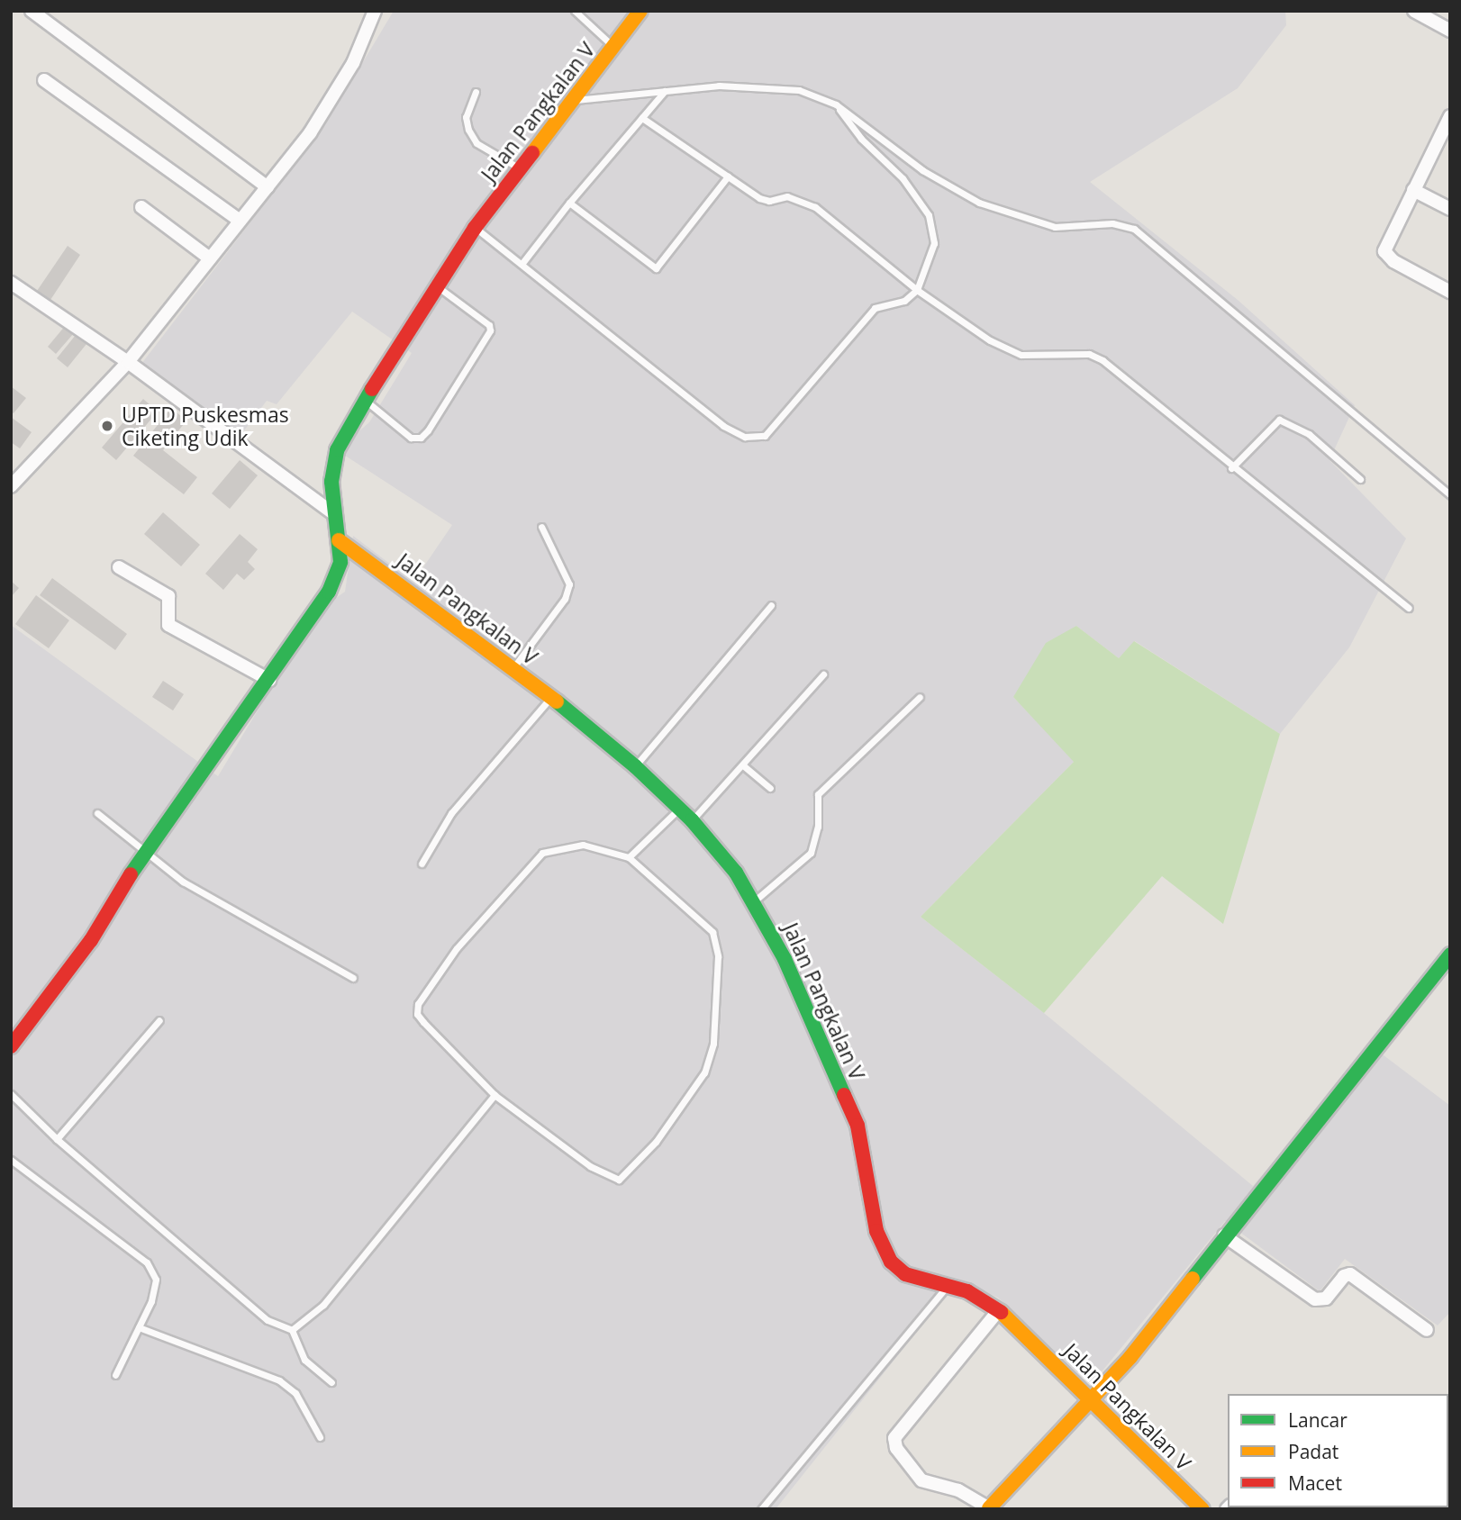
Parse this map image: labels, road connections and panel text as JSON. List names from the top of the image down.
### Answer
{
  "streets": {
    "street": ["Jalan Pangkalan V"]
  },
  "places": ["UPTD Puskesmas Ciketing Udik"],
  "legend": ["Lancar", "Padat", "Macet"]
}
